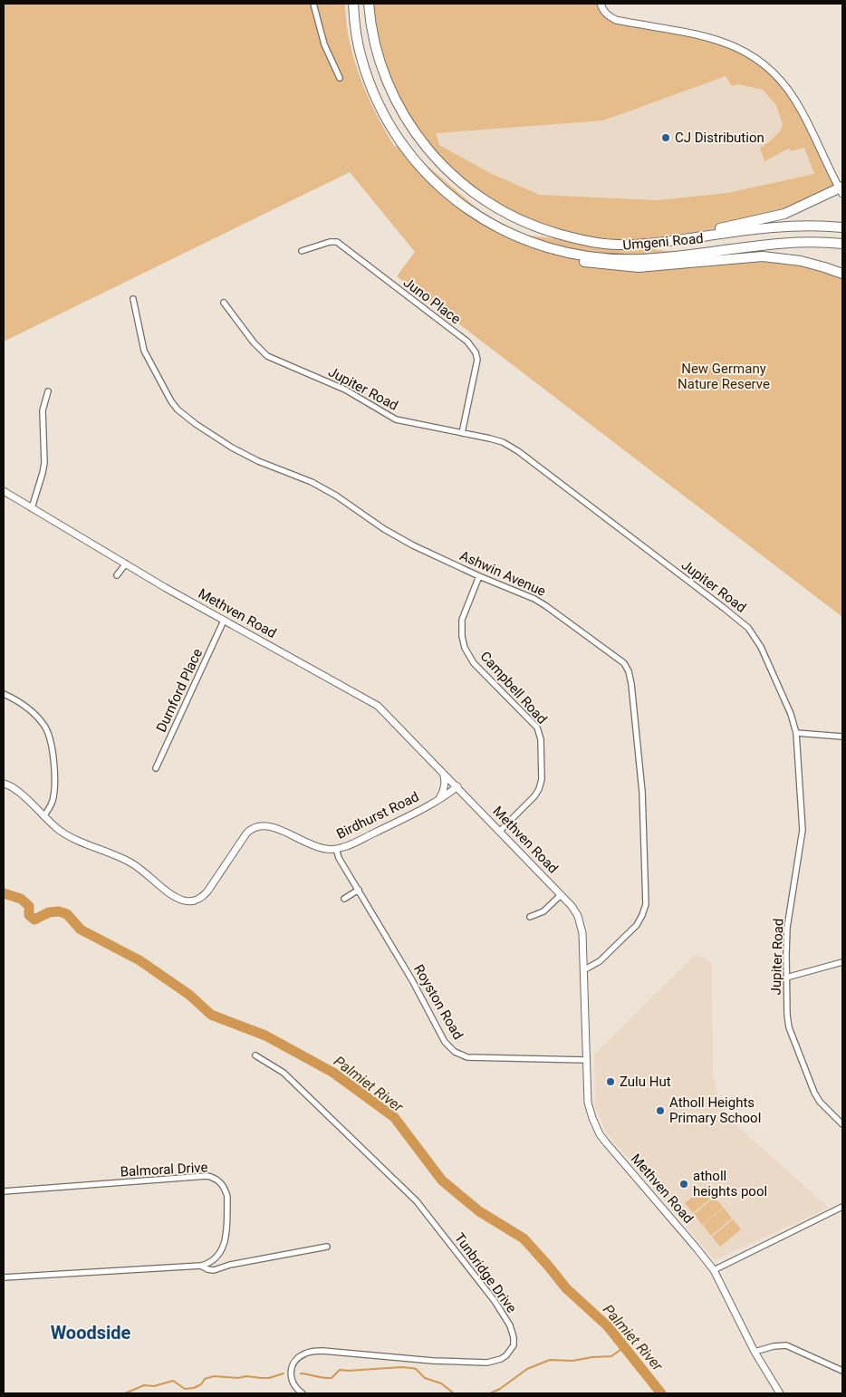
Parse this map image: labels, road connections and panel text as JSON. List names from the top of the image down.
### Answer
{
  "streets": {
    "highway": ["Umgeni Road"],
    "street": [
      "Juno Place",
      "Jupiter Road",
      "Ashwin Avenue",
      "Methven Road",
      "Campbell Road",
      "Durnford Place",
      "Birdhurst Road",
      "Royston Road",
      "Balmoral Drive",
      "Tunbridge Drive"
    ]
  },
  "crossings": [
    ["Juno Place", "Jupiter Road"],
    ["Ashwin Avenue", "Methven Road"],
    ["Ashwin Avenue", "Campbell Road"],
    ["Methven Road", "Campbell Road"],
    ["Methven Road", "Durnford Place"],
    ["Methven Road", "Birdhurst Road"],
    ["Methven Road", "Royston Road"],
    ["Birdhurst Road", "Royston Road"]
  ],
  "districts": ["Woodside"],
  "water": ["Palmiet River"],
  "parks": ["New Germany Nature Reserve"],
  "places": [
    "CJ Distribution",
    "Zulu Hut",
    "Atholl Heights Primary School",
    "atholl heights pool"
  ]
}
